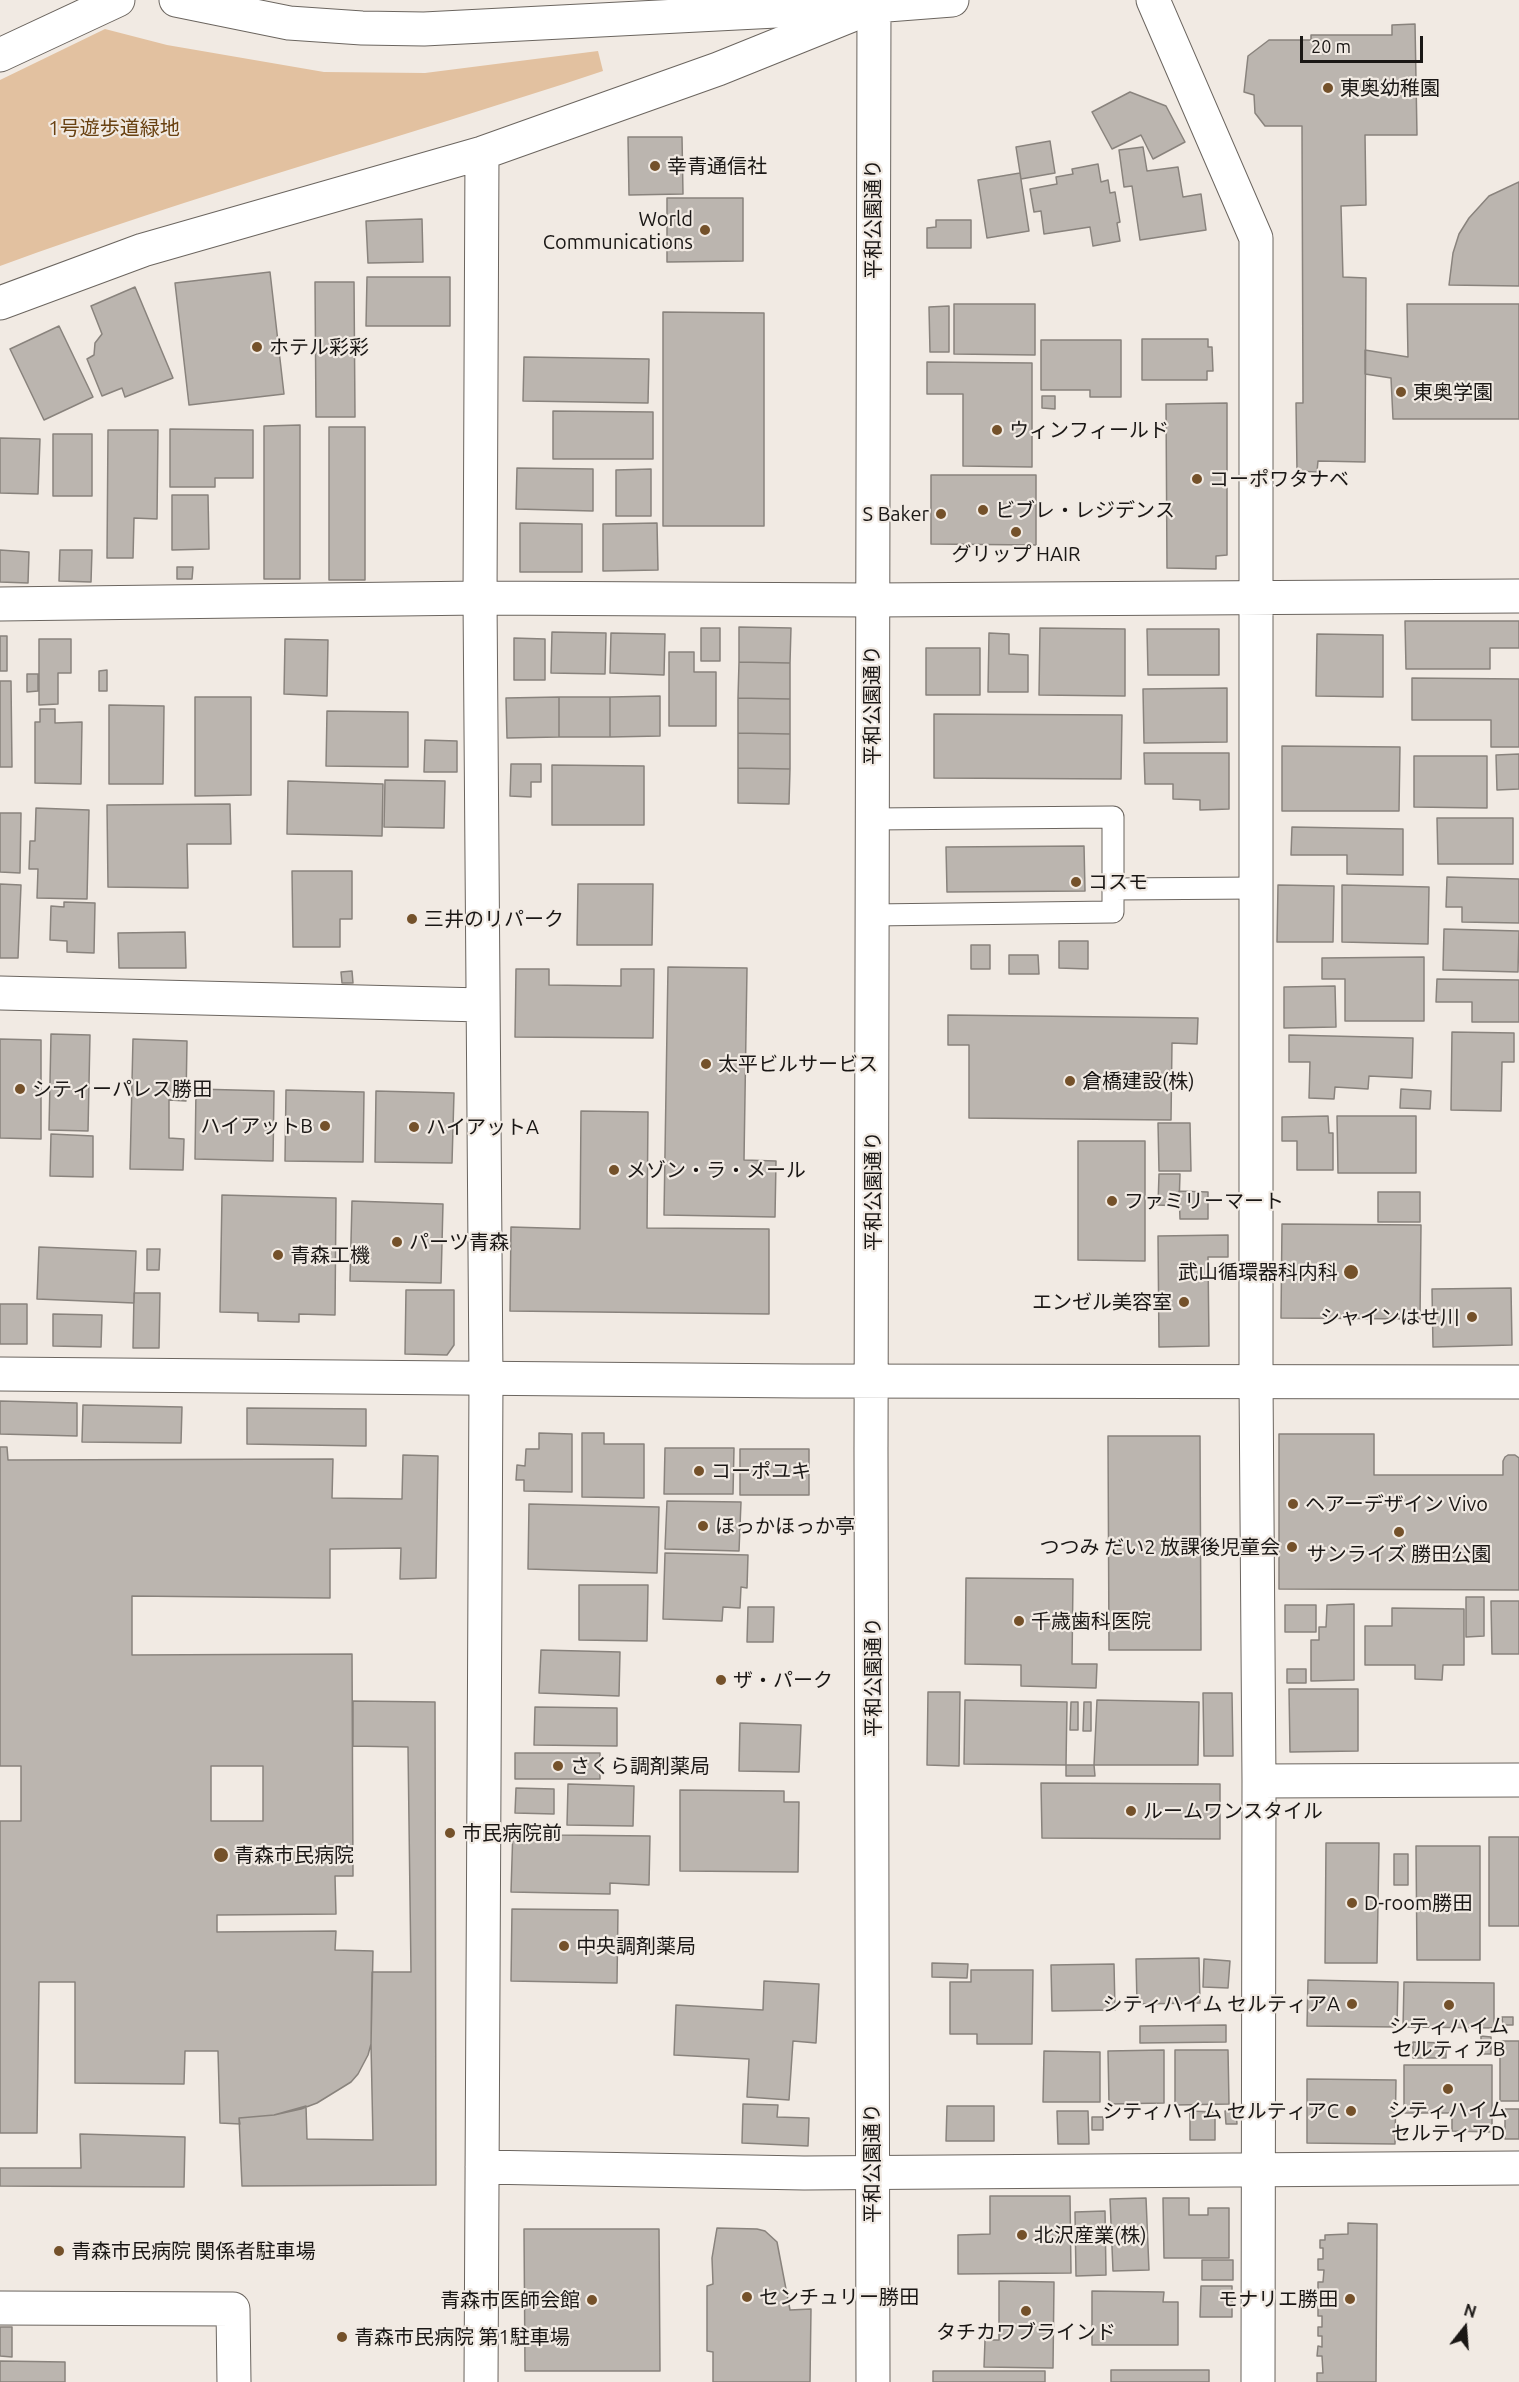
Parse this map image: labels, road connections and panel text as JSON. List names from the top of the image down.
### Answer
{
  "streets": {
    "street": ["平和公園通り"]
  },
  "parks": ["1号遊歩道緑地"],
  "places": [
    "東奥幼稚園",
    "幸青通信社",
    "World Communications",
    "ホテル彩彩",
    "東奥学園",
    "ウィンフィールド",
    "コーポワタナベ",
    "ビブレ・レジデンス",
    "S Baker",
    "グリップ HAIR",
    "コスモ",
    "三井のリパーク",
    "太平ビルサービス",
    "倉橋建設(株)",
    "シティーパレス勝田",
    "ハイアットB",
    "ハイアットA",
    "メゾン・ラ・メール",
    "ファミリーマート",
    "パーツ青森",
    "青森工機",
    "武山循環器科内科",
    "エンゼル美容室",
    "シャインはせ川",
    "コーポユキ",
    "ヘアーデザイン Vivo",
    "ほっかほっか亭",
    "サンライズ 勝田公園",
    "つつみ だい2 放課後児童会",
    "千歳歯科医院",
    "ザ・パーク",
    "さくら調剤薬局",
    "ルームワンスタイル",
    "市民病院前",
    "青森市民病院",
    "D-room勝田",
    "中央調剤薬局",
    "シティハイム セルティアA",
    "シティハイム セルティアB",
    "シティハイム セルティアD",
    "シティハイム セルティアC",
    "北沢産業(株)",
    "青森市民病院 関係者駐車場",
    "センチュリー勝田",
    "モナリエ勝田",
    "青森市医師会館",
    "タチカワブラインド",
    "青森市民病院 第1駐車場"
  ],
  "scale_bar": "20 m",
  "north": "top"
}
